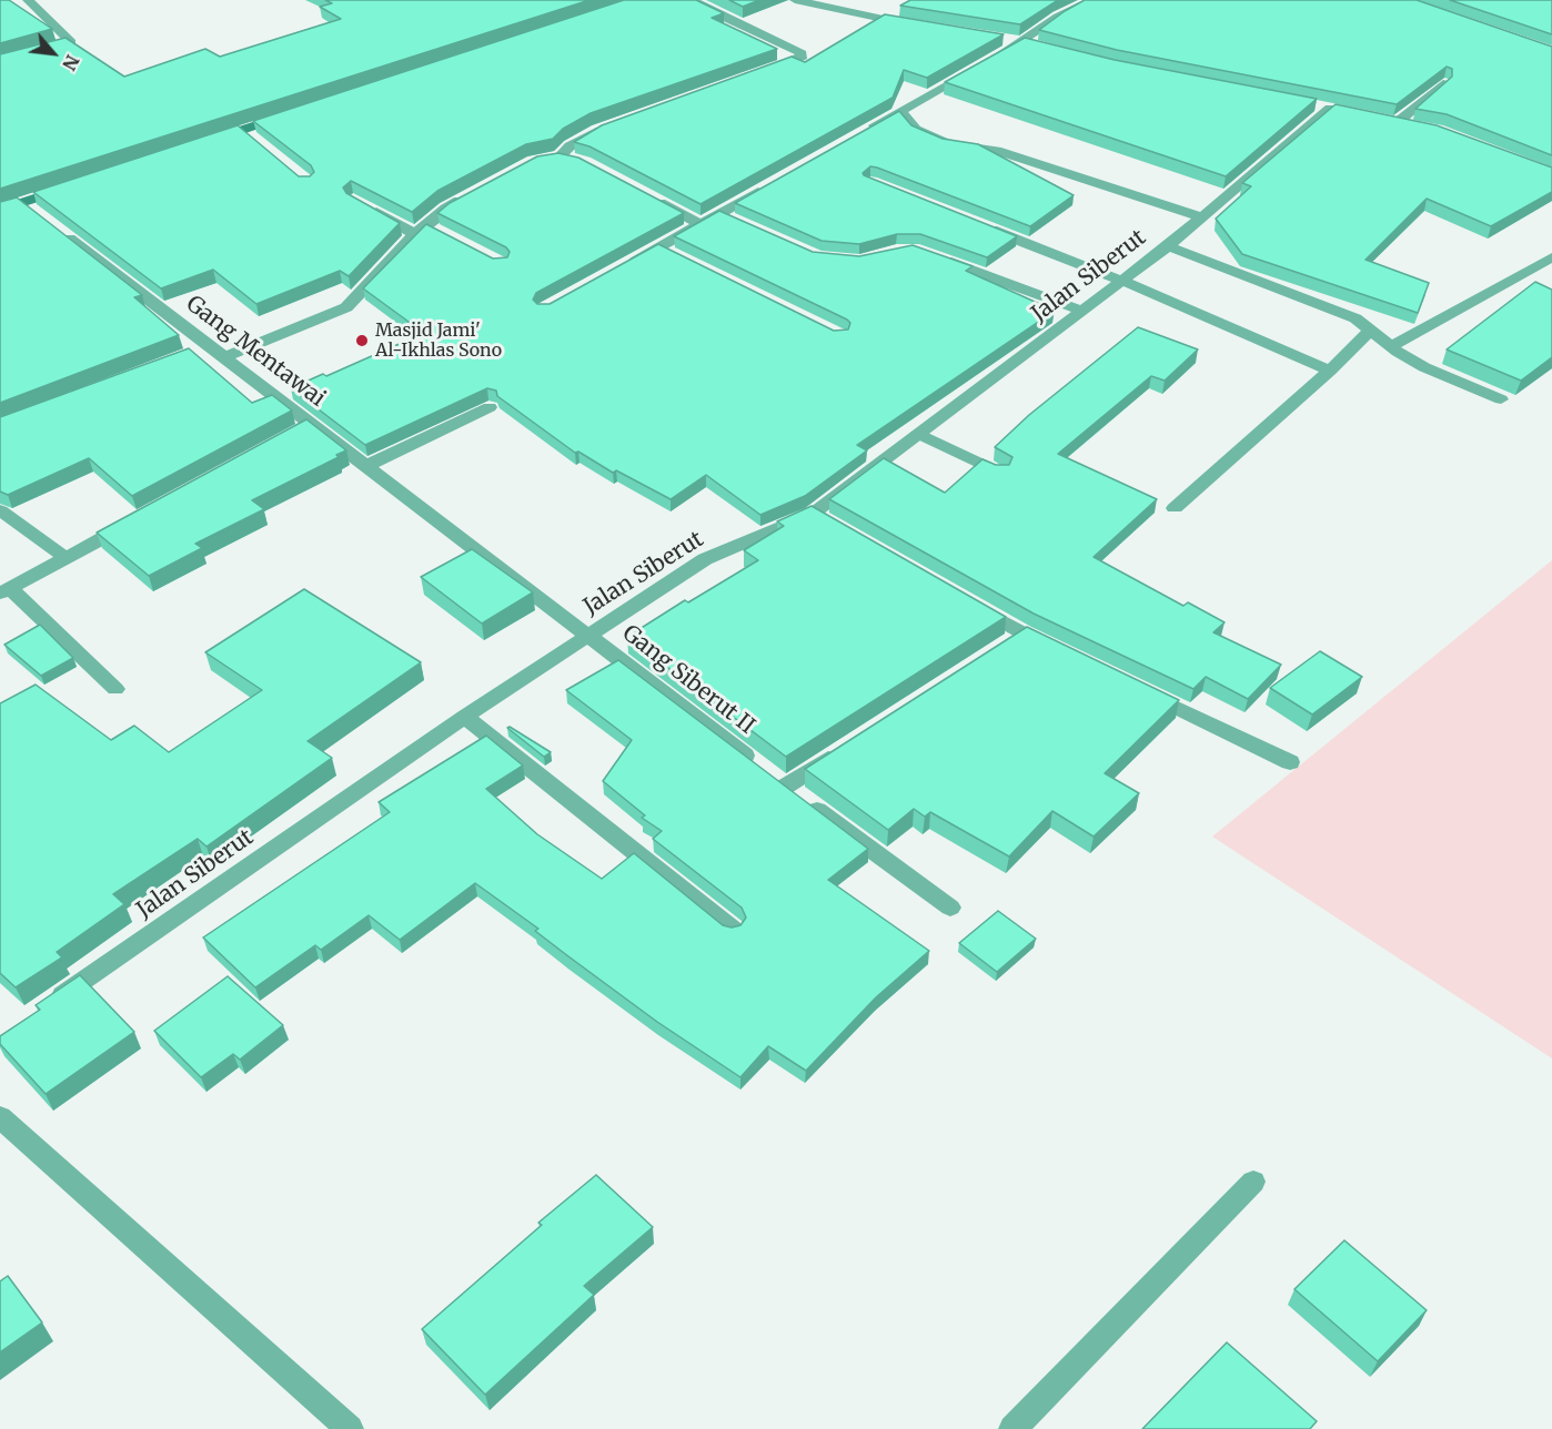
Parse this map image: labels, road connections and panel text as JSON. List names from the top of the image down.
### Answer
{
  "streets": {
    "street": ["Jalan Siberut", "Gang Mentawai", "Gang Siberut II"]
  },
  "crossings": [
    ["Jalan Siberut", "Gang Mentawai"],
    ["Jalan Siberut", "Gang Siberut II"],
    ["Gang Mentawai", "Gang Siberut II"]
  ],
  "places": ["Masjid Jami' Al-Ikhlas Sono"],
  "north": "bottom right"
}
